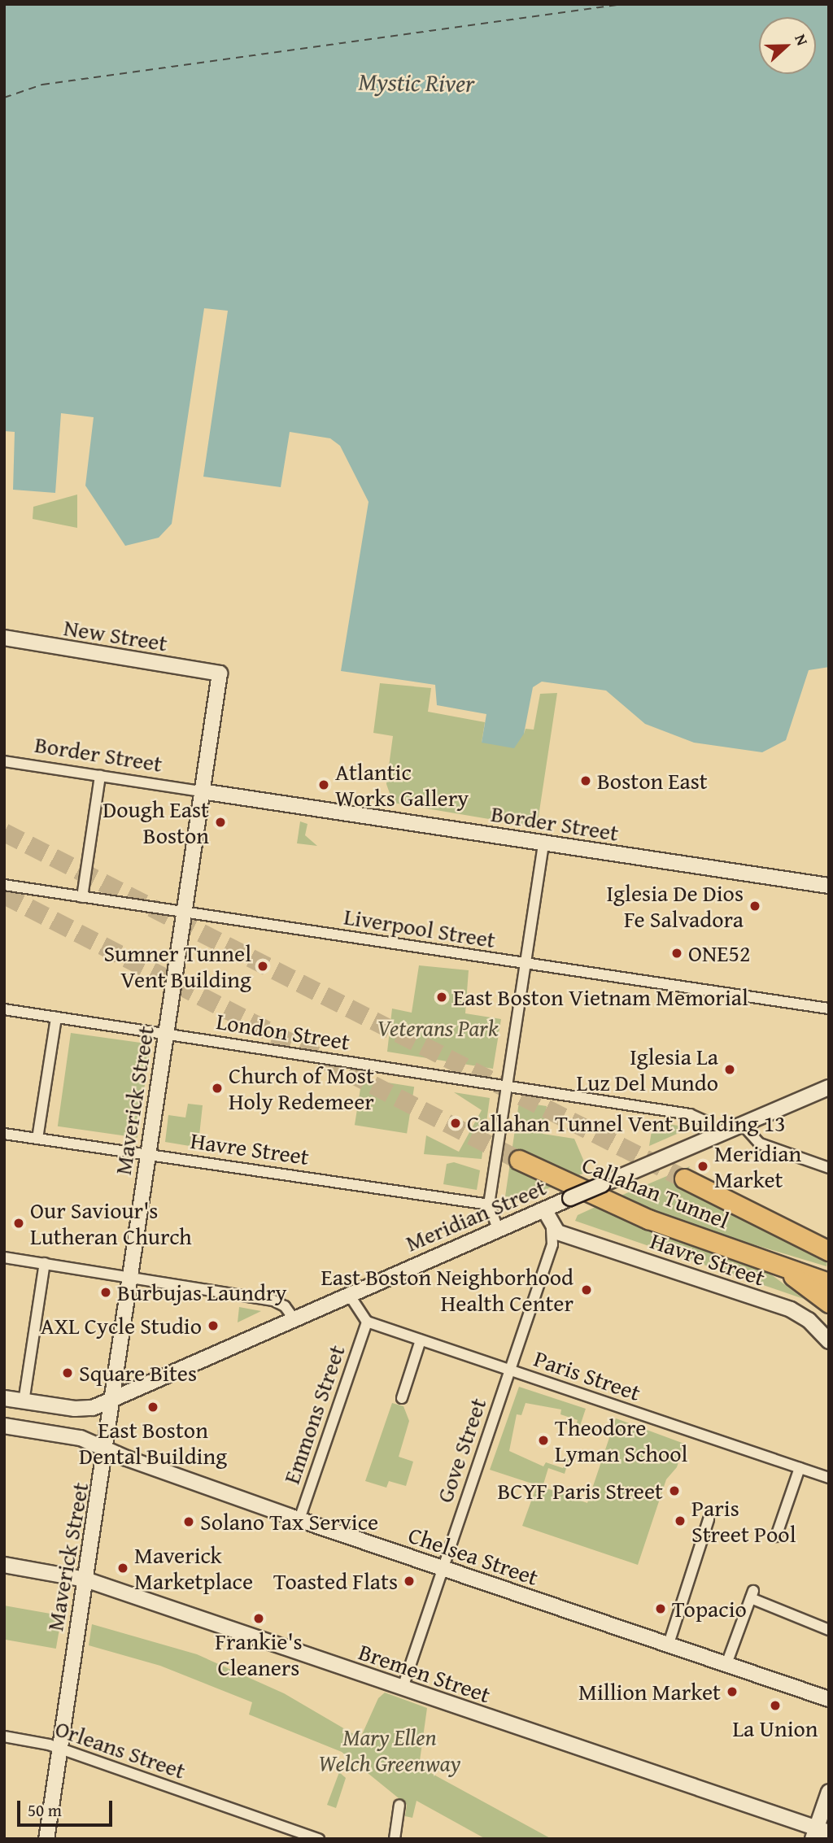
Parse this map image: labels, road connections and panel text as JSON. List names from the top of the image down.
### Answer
{
  "streets": {
    "highway": ["Callahan Tunnel"],
    "main road": [
      "New Street",
      "Border Street",
      "Maverick Street",
      "Havre Street",
      "Meridian Street",
      "Chelsea Street",
      "Bremen Street"
    ],
    "street": [
      "Liverpool Street",
      "London Street",
      "Paris Street",
      "Emmons Street",
      "Gove Street",
      "Orleans Street"
    ]
  },
  "crossings": [
    ["New Street", "Maverick Street"],
    ["Border Street", "Maverick Street"],
    ["Liverpool Street", "Maverick Street"],
    ["London Street", "Maverick Street"],
    ["London Street", "Meridian Street"],
    ["Maverick Street", "Havre Street"],
    ["Maverick Street", "Meridian Street"],
    ["Maverick Street", "Chelsea Street"],
    ["Maverick Street", "Bremen Street"],
    ["Maverick Street", "Orleans Street"],
    ["Havre Street", "Gove Street"],
    ["Paris Street", "Emmons Street"],
    ["Paris Street", "Gove Street"],
    ["Emmons Street", "Chelsea Street"],
    ["Gove Street", "Chelsea Street"],
    ["Gove Street", "Bremen Street"]
  ],
  "water": ["Mystic River"],
  "parks": ["Veterans Park", "Mary Ellen Welch Greenway"],
  "places": [
    "Boston East",
    "Atlantic Works Gallery",
    "Dough East Boston",
    "Iglesia De Dios Fe Salvadora",
    "ONE52",
    "Sumner Tunnel Vent Building",
    "East Boston Vietnam Memorial",
    "Iglesia La Luz Del Mundo",
    "Church of Most Holy Redemeer",
    "Callahan Tunnel Vent Building 13",
    "Meridian Market",
    "Our Saviour's Lutheran Church",
    "East Boston Neighborhood Health Center",
    "Burbujas Laundry",
    "AXL Cycle Studio",
    "Square Bites",
    "East Boston Dental Building",
    "Theodore Lyman School",
    "BCYF Paris Street",
    "Paris Street Pool",
    "Solano Tax Service",
    "Maverick Marketplace",
    "Toasted Flats",
    "Topacio",
    "Frankie's Cleaners",
    "Million Market",
    "La Union"
  ],
  "scale_bar": "50 m",
  "north": "right"
}
